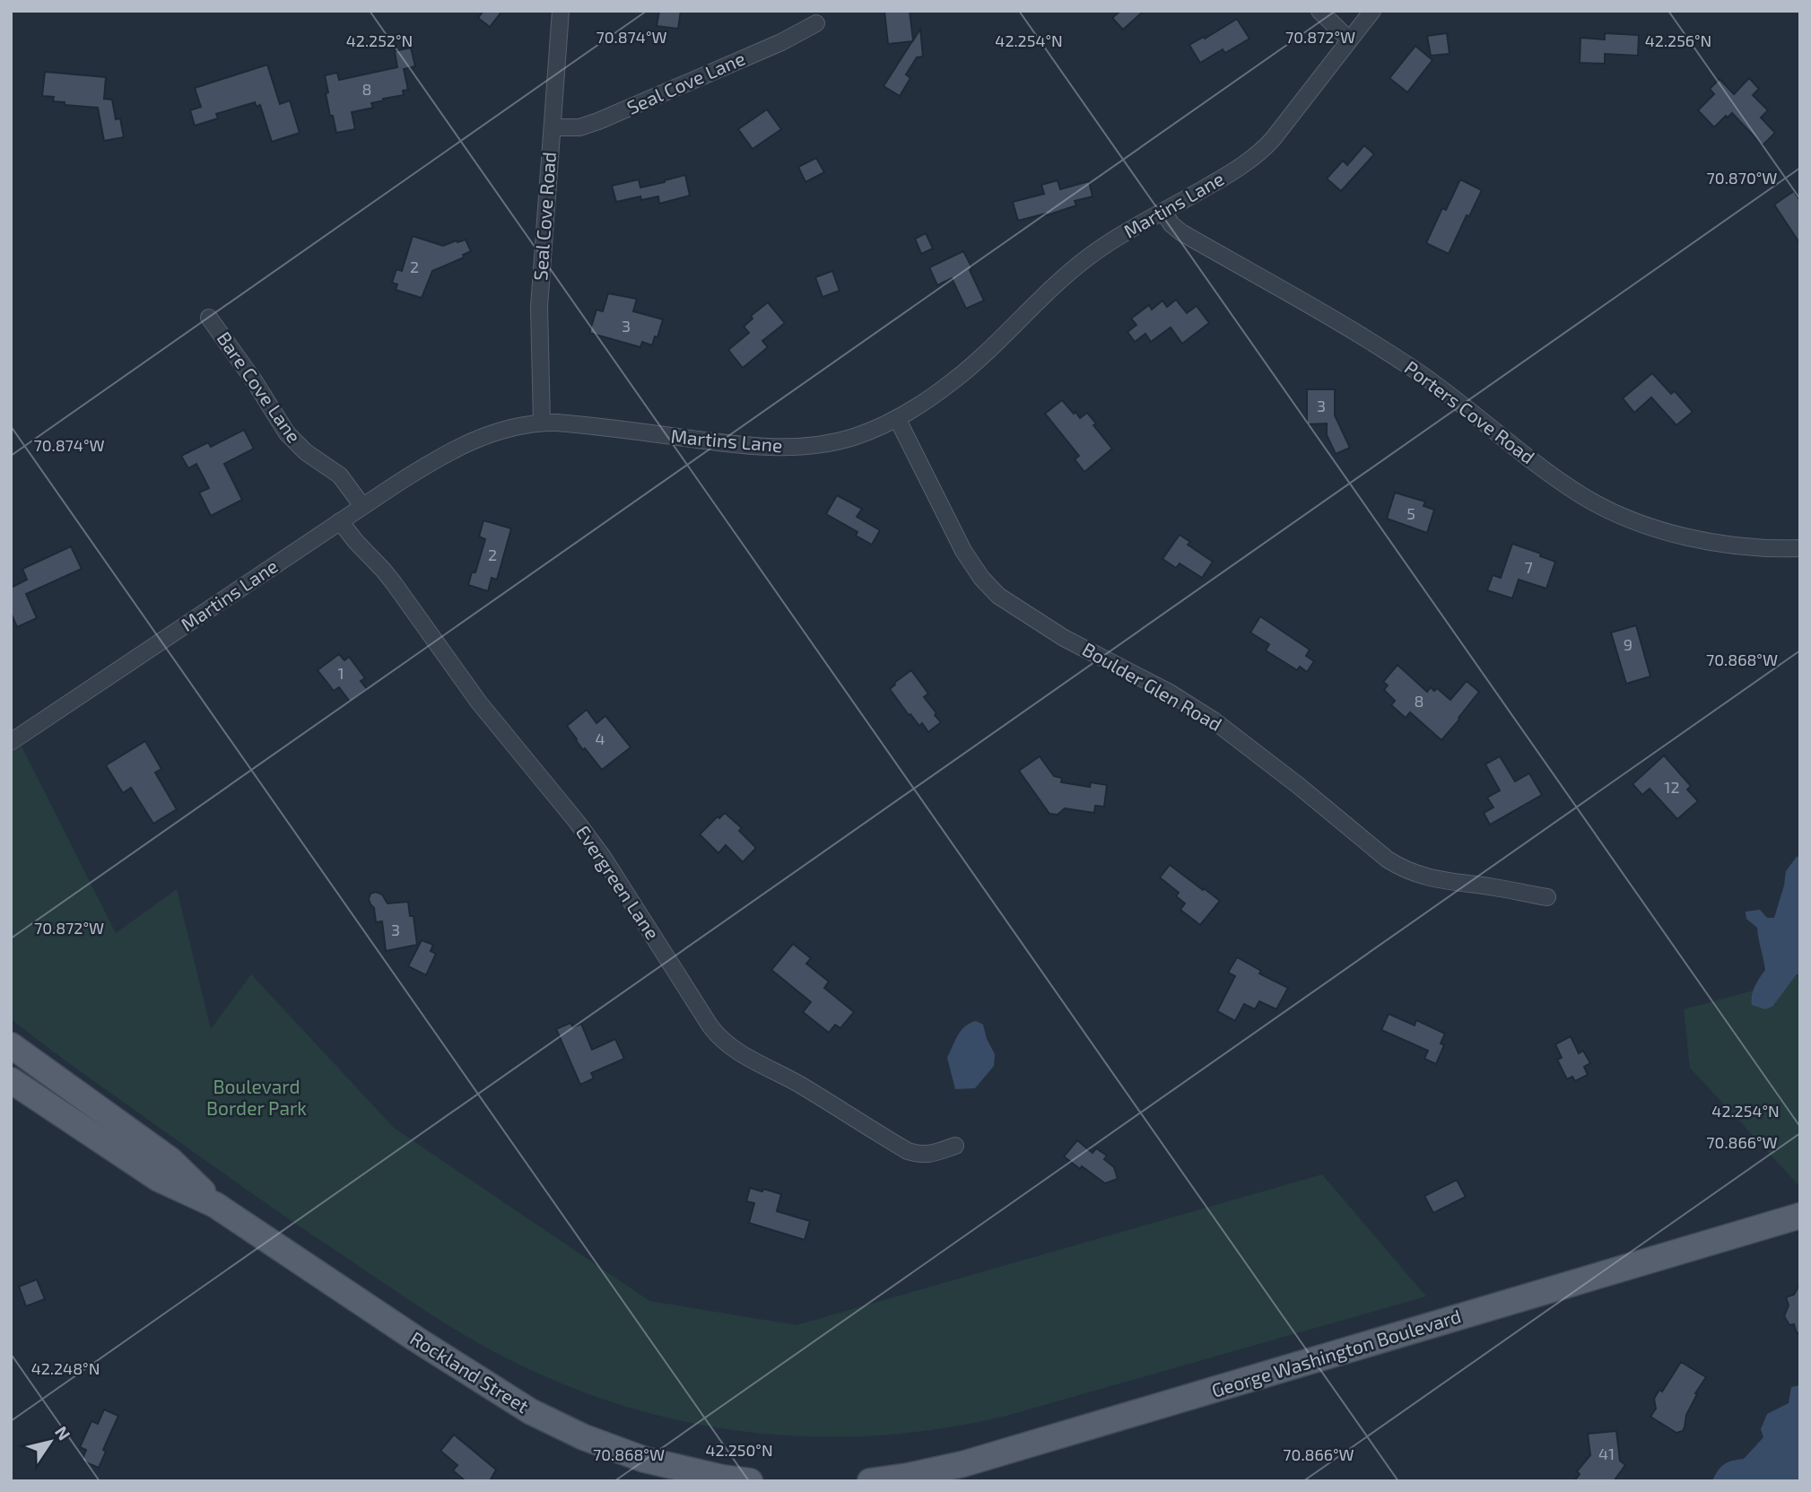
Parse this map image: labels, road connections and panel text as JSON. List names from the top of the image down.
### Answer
{
  "streets": {
    "main road": ["George Washington Boulevard", "Rockland Street"],
    "street": [
      "Seal Cove Lane",
      "Martins Lane",
      "Seal Cove Road",
      "Bare Cove Lane",
      "Porters Cove Road",
      "Boulder Glen Road",
      "Evergreen Lane"
    ]
  },
  "crossings": [
    ["Seal Cove Lane", "Seal Cove Road"],
    ["Martins Lane", "Seal Cove Road"],
    ["Martins Lane", "Bare Cove Lane"],
    ["Martins Lane", "Porters Cove Road"],
    ["Martins Lane", "Boulder Glen Road"],
    ["Martins Lane", "Evergreen Lane"]
  ],
  "parks": ["Boulevard Border Park"],
  "house_numbers": [
    "8",
    "2",
    "3",
    "3",
    "5",
    "2",
    "7",
    "9",
    "1",
    "8",
    "4",
    "12",
    "3",
    "41"
  ],
  "north": "top right",
  "coordinates": [
    "70.874°W",
    "70.872°W",
    "42.252°N",
    "42.254°N",
    "42.256°N",
    "70.870°W",
    "70.868°W",
    "70.866°W",
    "42.248°N",
    "42.250°N"
  ]
}
